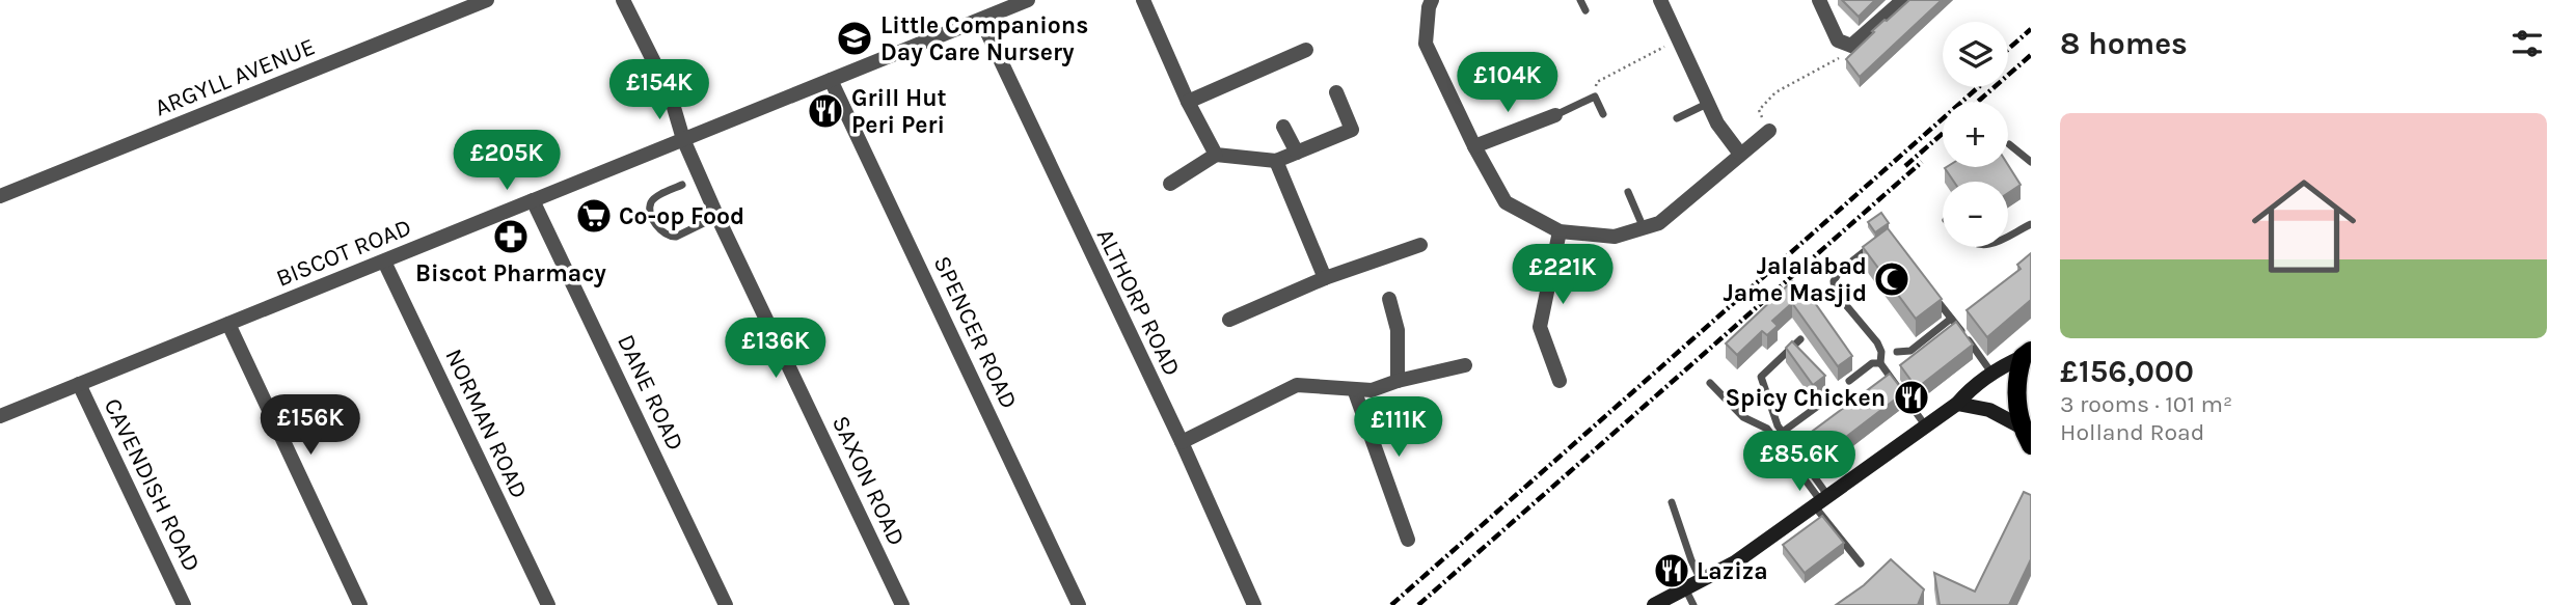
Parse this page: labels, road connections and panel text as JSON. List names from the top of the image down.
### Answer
{
  "streets": {
    "street": [
      "ARGYLL AVENUE",
      "BISCOT ROAD",
      "ALTHORP ROAD",
      "SPENCER ROAD",
      "DANE ROAD",
      "NORMAN ROAD",
      "SAXON ROAD",
      "CAVENDISH ROAD"
    ]
  },
  "crossings": [
    ["BISCOT ROAD", "ALTHORP ROAD"],
    ["BISCOT ROAD", "SPENCER ROAD"],
    ["BISCOT ROAD", "DANE ROAD"],
    ["BISCOT ROAD", "NORMAN ROAD"],
    ["BISCOT ROAD", "SAXON ROAD"],
    ["BISCOT ROAD", "CAVENDISH ROAD"]
  ],
  "places": {
    "school or university": ["Little Companions Day Care Nursery"],
    "restaurant": ["Grill Hut Peri Peri", "Spicy Chicken", "Laziza"],
    "supermarket": ["Co-op Food"],
    "pharmacy": ["Biscot Pharmacy"],
    "mosque": ["Jalalabad Jame Masjid"]
  },
  "page": {
    "heading": "8 homes",
    "map_buttons": ["+", "−"],
    "price": [
      "£104K",
      "£154K",
      "£205K",
      "£221K",
      "£136K",
      "£156K",
      "£111K",
      "£85.6K"
    ],
    "list": [
      {
        "name": "£156,000",
        "note": "3 rooms · 101 m² · Holland Road"
      }
    ]
  }
}
